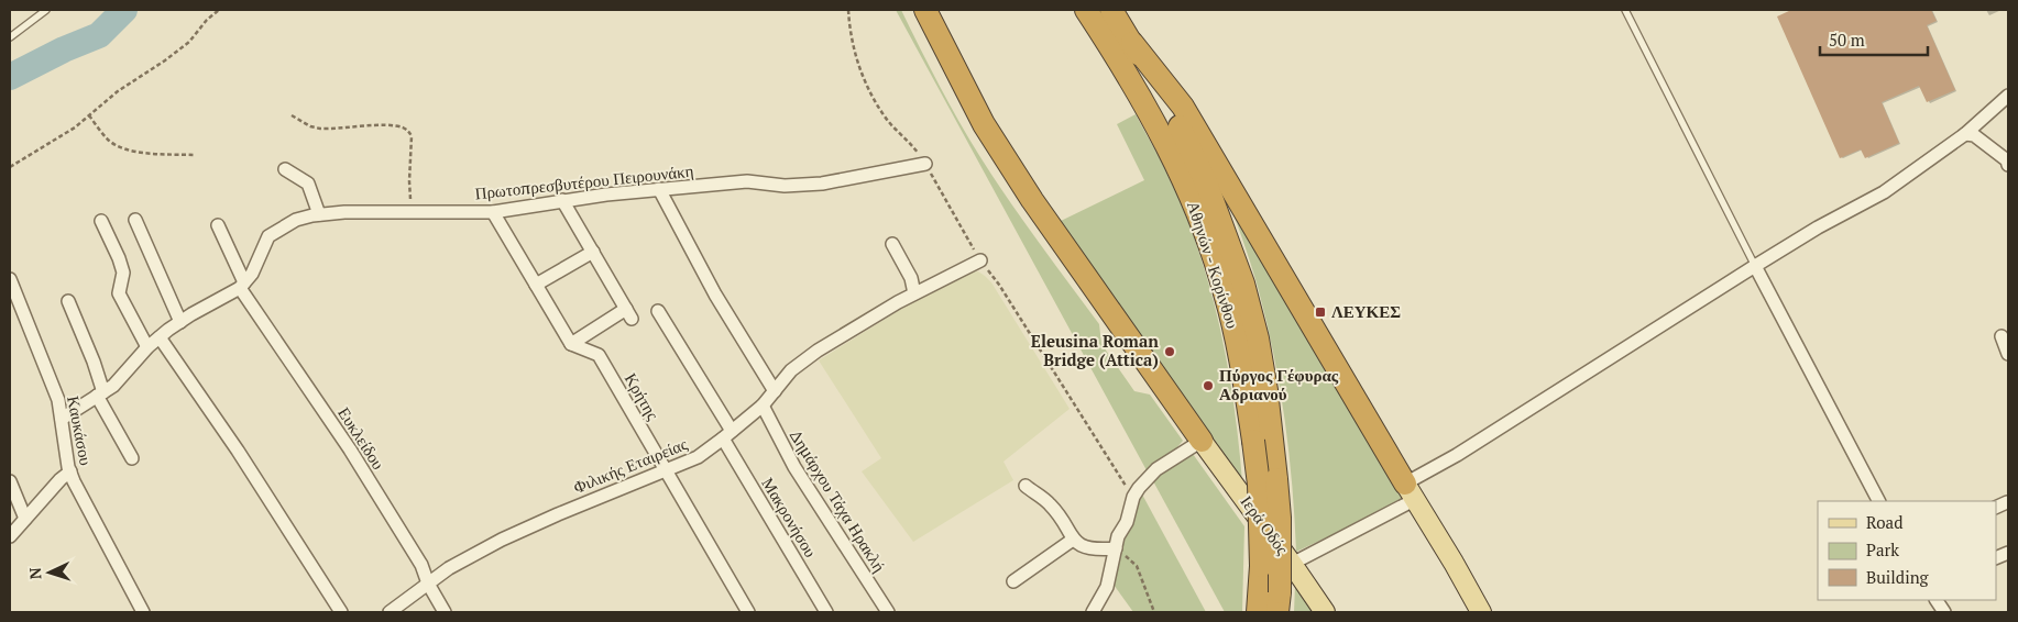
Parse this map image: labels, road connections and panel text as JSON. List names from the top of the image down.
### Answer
{
  "streets": {
    "highway": ["Αθηνών - Κορίνθου"],
    "main road": ["Ιερά Οδός"],
    "street": [
      "Πρωτοπρεσβυτέρου Πειρουνάκη",
      "Κρήτης",
      "Καυκάσου",
      "Ευκλείδου",
      "Φιλικής Εταιρείας",
      "Δημάρχου Τάχα Ηρακλή",
      "Μακρονήσου"
    ]
  },
  "crossings": [
    ["Πρωτοπρεσβυτέρου Πειρουνάκη", "Καυκάσου"],
    ["Πρωτοπρεσβυτέρου Πειρουνάκη", "Ευκλείδου"],
    ["Κρήτης", "Φιλικής Εταιρείας"],
    ["Ευκλείδου", "Φιλικής Εταιρείας"],
    ["Φιλικής Εταιρείας", "Δημάρχου Τάχα Ηρακλή"],
    ["Φιλικής Εταιρείας", "Μακρονήσου"]
  ],
  "places": {
    "transit": ["ΛΕΥΚΕΣ"],
    "other": ["Eleusina Roman Bridge (Attica)", "Πύργος Γέφυρας Αδριανού"]
  },
  "legend": ["Road", "Park", "Building"],
  "scale_bar": "50 m",
  "north": "left"
}
